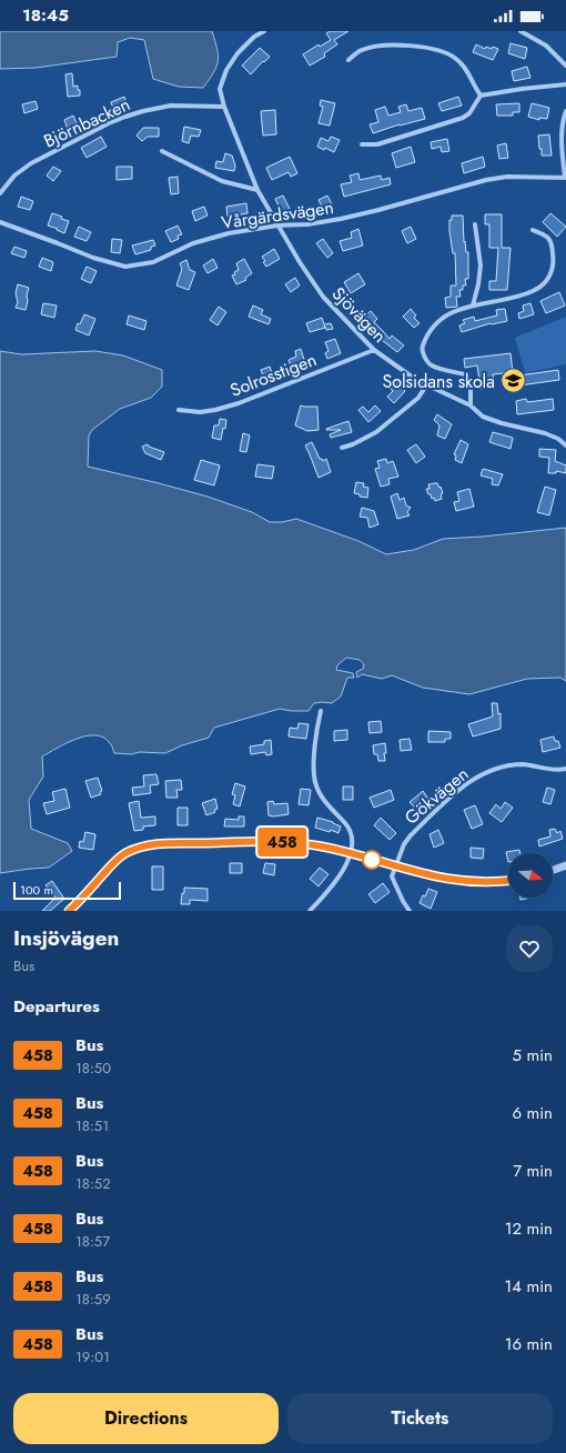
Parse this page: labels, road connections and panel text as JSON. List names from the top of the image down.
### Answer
{
  "streets": {
    "street": [
      "Björnbacken",
      "Vårgärdsvägen",
      "Sjövägen",
      "Solrosstigen",
      "Gökvägen"
    ]
  },
  "crossings": [
    ["Björnbacken", "Sjövägen"],
    ["Vårgärdsvägen", "Sjövägen"],
    ["Sjövägen", "Solrosstigen"]
  ],
  "places": {
    "school or university": ["Solsidans skola"]
  },
  "lines": ["bus line 458"],
  "scale_bar": "100 m",
  "north": "right",
  "page": {
    "status": "18:45",
    "on_map": "458",
    "scale": "100 m",
    "heading": [
      ["Insjövägen", "Bus"],
      "Departures"
    ],
    "list": [
      {
        "mark": "458",
        "name": "Bus",
        "note": "18:50",
        "value": "5 min"
      },
      {
        "mark": "458",
        "name": "Bus",
        "note": "18:51",
        "value": "6 min"
      },
      {
        "mark": "458",
        "name": "Bus",
        "note": "18:52",
        "value": "7 min"
      },
      {
        "mark": "458",
        "name": "Bus",
        "note": "18:57",
        "value": "12 min"
      },
      {
        "mark": "458",
        "name": "Bus",
        "note": "18:59",
        "value": "14 min"
      },
      {
        "mark": "458",
        "name": "Bus",
        "note": "19:01",
        "value": "16 min"
      }
    ],
    "buttons": ["Directions", "Tickets"]
  }
}
